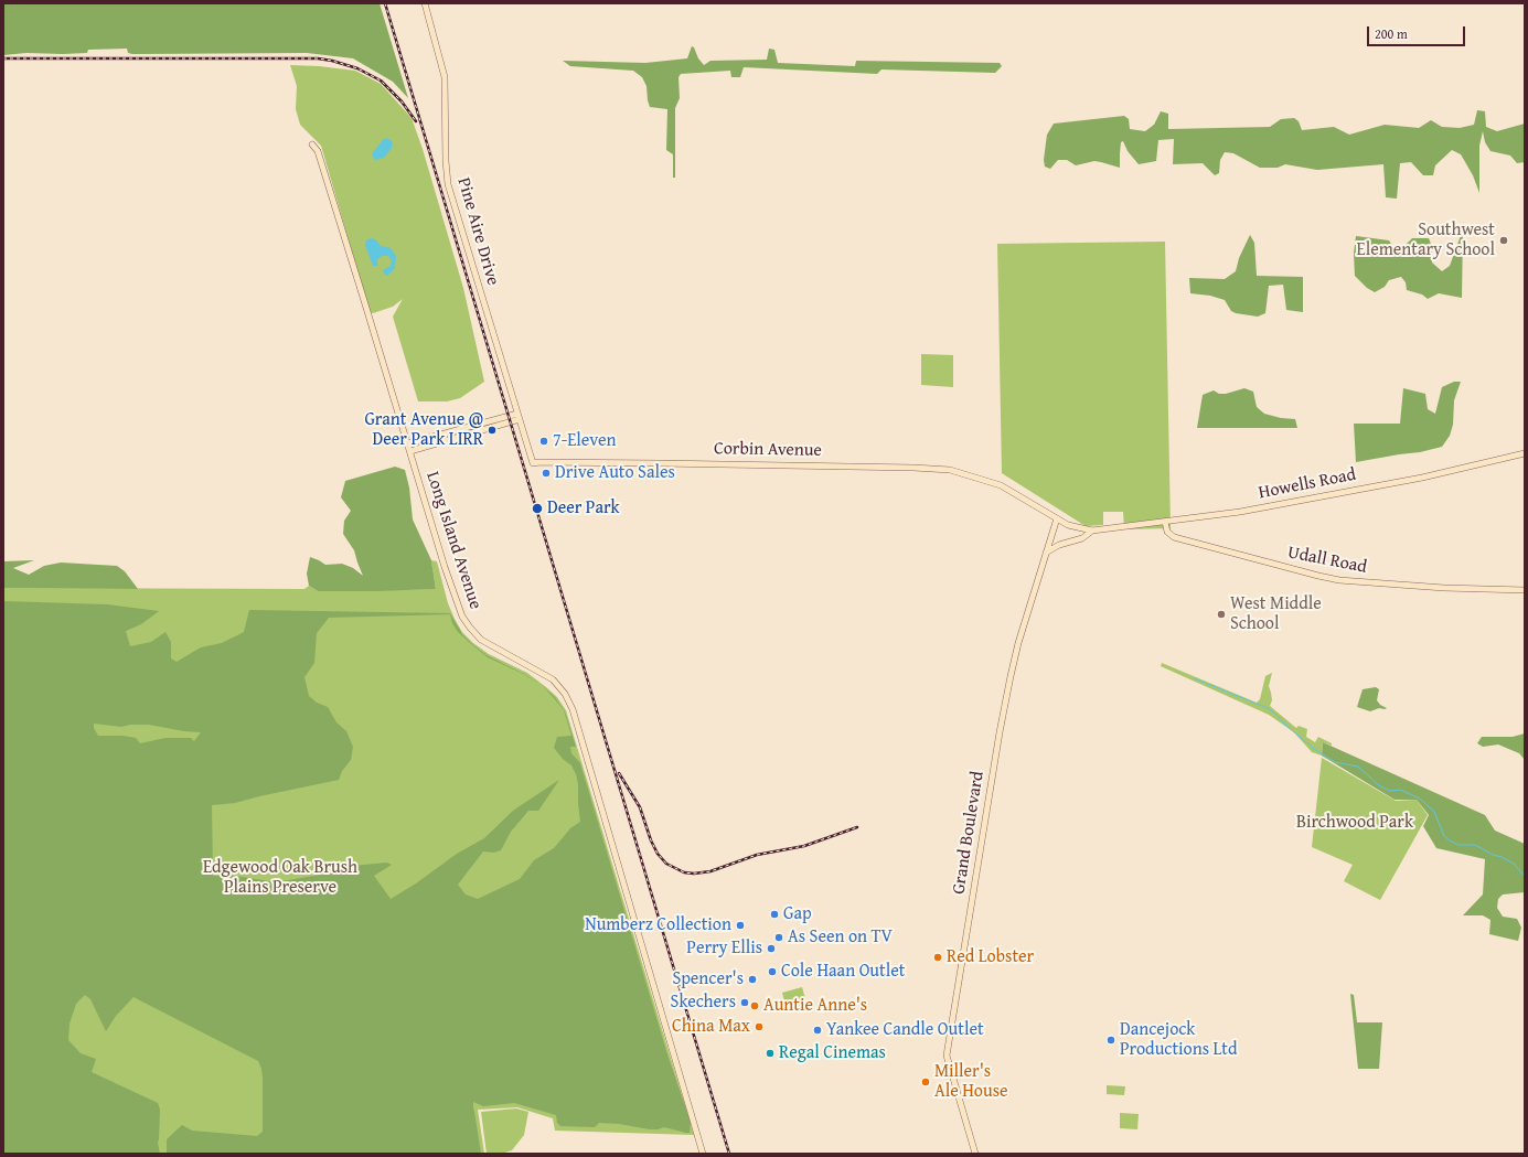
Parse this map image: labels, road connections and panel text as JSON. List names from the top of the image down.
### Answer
{
  "streets": {
    "street": [
      "Pine Aire Drive",
      "Corbin Avenue",
      "Howells Road",
      "Long Island Avenue",
      "Udall Road",
      "Grand Boulevard"
    ]
  },
  "crossings": [
    ["Pine Aire Drive", "Corbin Avenue"],
    ["Corbin Avenue", "Howells Road"],
    ["Corbin Avenue", "Grand Boulevard"],
    ["Howells Road", "Udall Road"]
  ],
  "parks": ["Birchwood Park", "Edgewood Oak Brush Plains Preserve"],
  "places": [
    "Southwest Elementary School",
    "Grant Avenue @ Deer Park LIRR",
    "7-Eleven",
    "Drive Auto Sales",
    "Deer Park",
    "West Middle School",
    "Gap",
    "Numberz Collection",
    "As Seen on TV",
    "Perry Ellis",
    "Red Lobster",
    "Cole Haan Outlet",
    "Spencer's",
    "Skechers",
    "Auntie Anne's",
    "China Max",
    "Yankee Candle Outlet",
    "Dancejock Productions Ltd",
    "Regal Cinemas",
    "Miller's Ale House"
  ],
  "scale_bar": "200 m"
}
